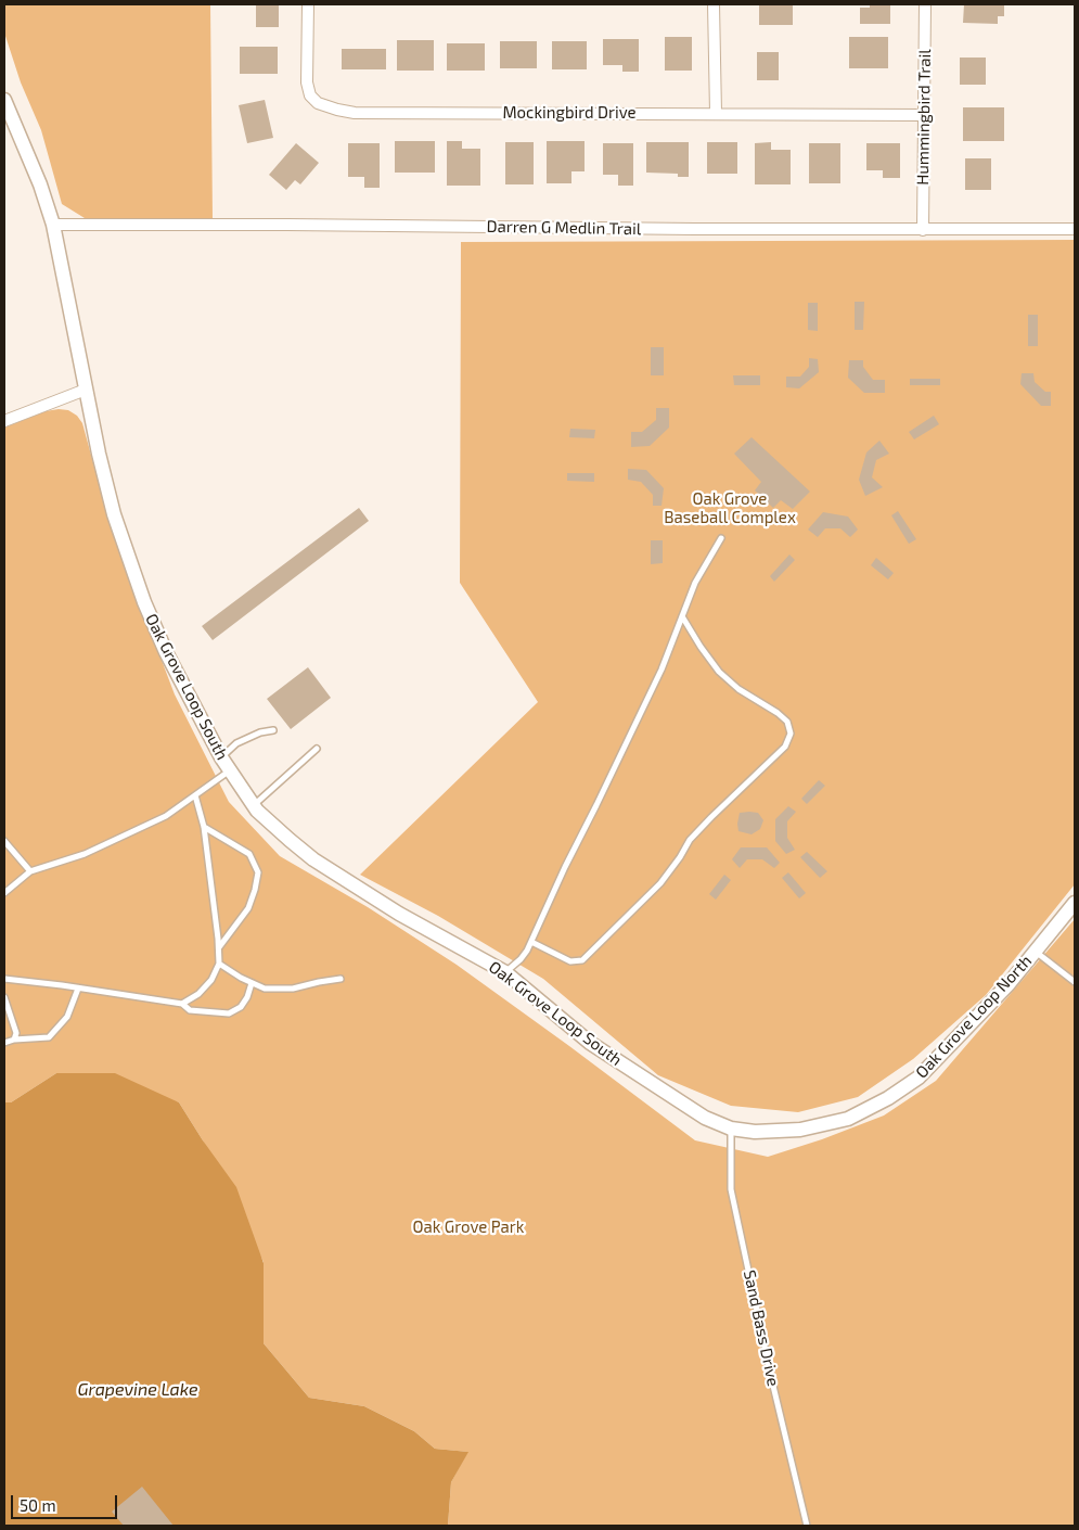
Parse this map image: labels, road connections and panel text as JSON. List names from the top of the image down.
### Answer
{
  "streets": {
    "street": [
      "Mockingbird Drive",
      "Hummingbird Trail",
      "Darren G Medlin Trail",
      "Oak Grove Loop South",
      "Oak Grove Loop North"
    ],
    "lane": ["Sand Bass Drive"]
  },
  "crossings": [
    ["Mockingbird Drive", "Hummingbird Trail"],
    ["Hummingbird Trail", "Darren G Medlin Trail"],
    ["Darren G Medlin Trail", "Oak Grove Loop South"],
    ["Oak Grove Loop South", "Oak Grove Loop North"],
    ["Oak Grove Loop South", "Sand Bass Drive"],
    ["Oak Grove Loop North", "Sand Bass Drive"]
  ],
  "water": ["Grapevine Lake"],
  "parks": ["Oak Grove Baseball Complex", "Oak Grove Park"],
  "scale_bar": "50 m"
}
